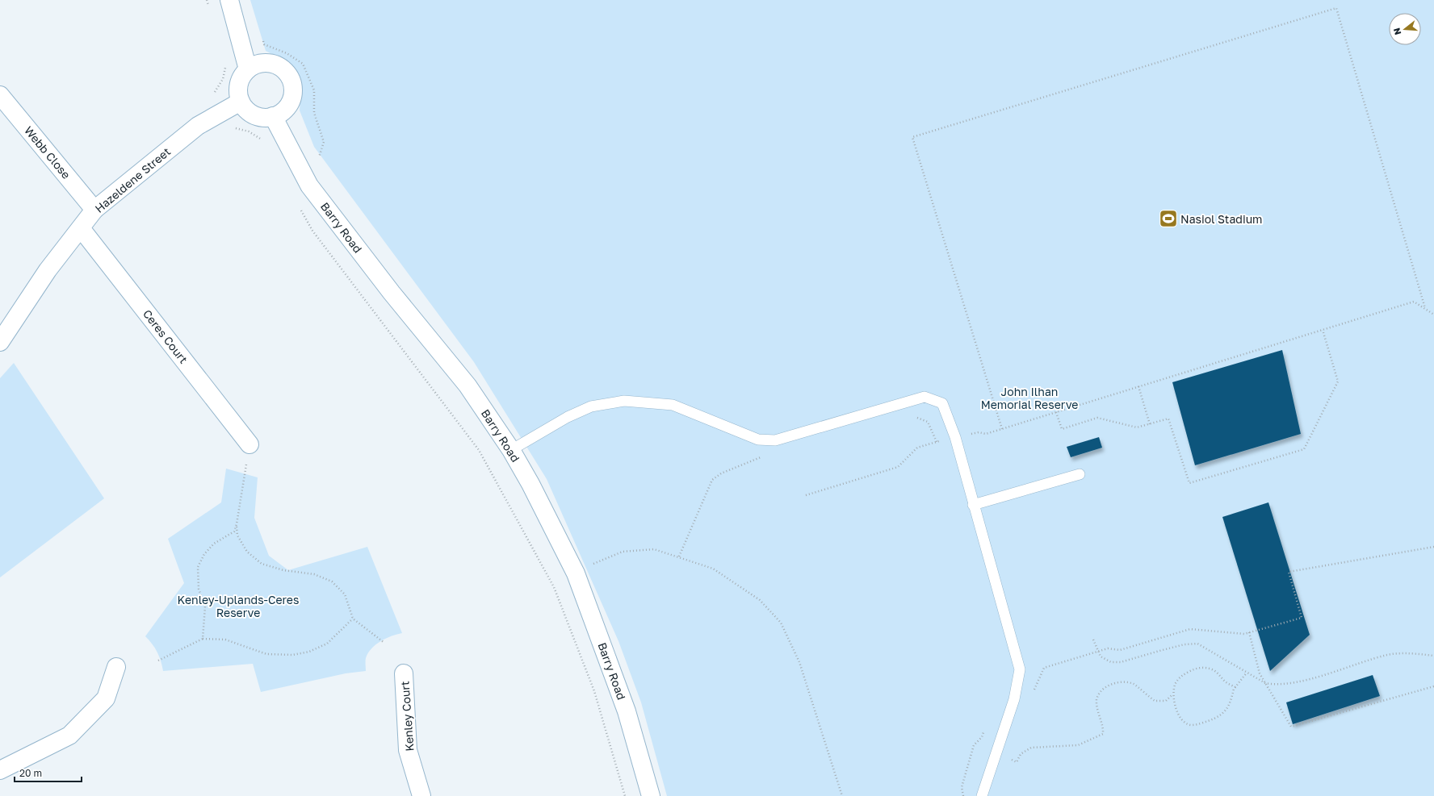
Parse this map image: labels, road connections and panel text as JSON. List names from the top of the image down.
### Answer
{
  "streets": {
    "street": [
      "Webb Close",
      "Hazeldene Street",
      "Barry Road",
      "Ceres Court",
      "Kenley Court"
    ]
  },
  "crossings": [
    ["Webb Close", "Hazeldene Street"],
    ["Hazeldene Street", "Barry Road"],
    ["Hazeldene Street", "Ceres Court"]
  ],
  "parks": ["John Ilhan Memorial Reserve", "Kenley-Uplands-Ceres Reserve"],
  "places": {
    "sports": ["Nasiol Stadium"]
  },
  "scale_bar": "20 m",
  "north": "left"
}
